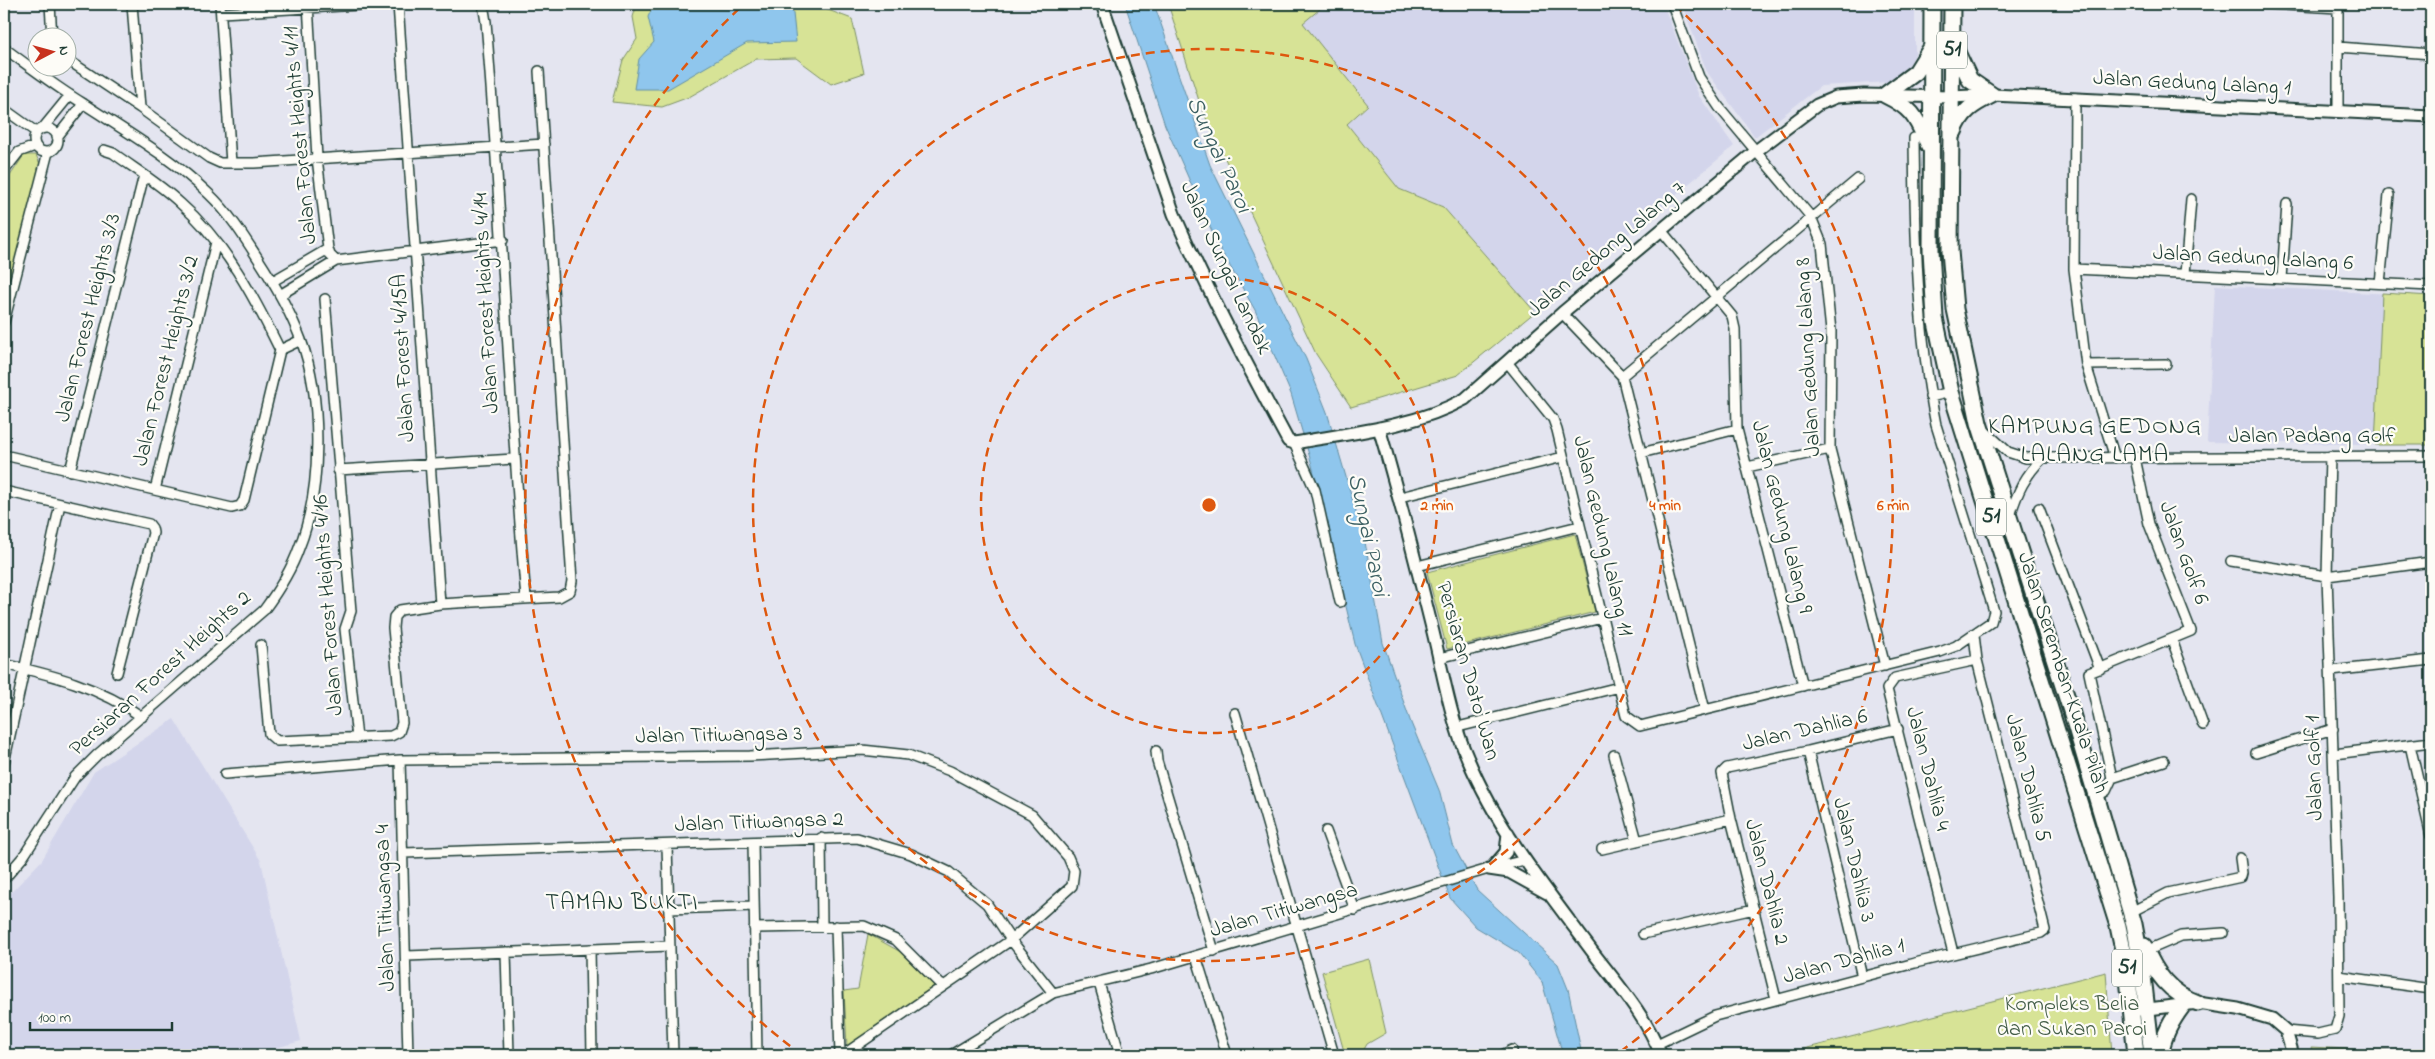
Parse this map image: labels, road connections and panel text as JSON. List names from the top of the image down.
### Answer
{
  "streets": {
    "highway": ["51", "Jalan Seremban-Kuala Pilah"],
    "street": [
      "Jalan Gedung Lalang 1",
      "Jalan Forest Heights 4/11",
      "Jalan Gedong Lalang 7",
      "Jalan Gedung Lalang 6",
      "Jalan Sungai Landak",
      "Jalan Forest Heights 4/14",
      "Jalan Forest Heights 3/3",
      "Jalan Gedung Lalang 8",
      "Jalan Forest 4/15A",
      "Jalan Forest Heights 3/2",
      "Jalan Padang Golf",
      "Jalan Gedung Lalang 9",
      "Jalan Gedung Lalang 11",
      "Jalan Golf 6",
      "Jalan Forest Heights 4/16",
      "Persiaran Dato' Wan",
      "Persiaran Forest Heights 2",
      "Jalan Dahlia 6",
      "Jalan Titiwangsa 3",
      "Jalan Golf 1",
      "Jalan Dahlia 4",
      "Jalan Dahlia 5",
      "Jalan Titiwangsa 2",
      "Jalan Dahlia 3",
      "Jalan Dahlia 2",
      "Jalan Titiwangsa 4",
      "Jalan Titiwangsa",
      "Jalan Dahlia 1"
    ]
  },
  "crossings": [
    ["51", "Jalan Gedung Lalang 1"],
    ["51", "Jalan Gedong Lalang 7"],
    ["51", "Jalan Seremban-Kuala Pilah"],
    ["Jalan Gedung Lalang 1", "Jalan Gedong Lalang 7"],
    ["Jalan Gedung Lalang 1", "Jalan Seremban-Kuala Pilah"],
    ["Jalan Gedong Lalang 7", "Jalan Sungai Landak"],
    ["Jalan Gedong Lalang 7", "Jalan Gedung Lalang 8"],
    ["Jalan Gedong Lalang 7", "Jalan Gedung Lalang 9"],
    ["Jalan Gedong Lalang 7", "Jalan Gedung Lalang 11"],
    ["Jalan Gedong Lalang 7", "Persiaran Dato' Wan"],
    ["Jalan Gedong Lalang 7", "Jalan Seremban-Kuala Pilah"],
    ["Jalan Padang Golf", "Jalan Golf 6"],
    ["Jalan Padang Golf", "Jalan Seremban-Kuala Pilah"],
    ["Jalan Padang Golf", "Jalan Golf 1"],
    ["Persiaran Dato' Wan", "Jalan Titiwangsa"],
    ["Persiaran Dato' Wan", "Jalan Dahlia 1"],
    ["Jalan Dahlia 6", "Jalan Dahlia 4"],
    ["Jalan Dahlia 6", "Jalan Dahlia 3"],
    ["Jalan Dahlia 6", "Jalan Dahlia 2"],
    ["Jalan Titiwangsa 3", "Jalan Titiwangsa 2"],
    ["Jalan Titiwangsa 3", "Jalan Titiwangsa 4"],
    ["Jalan Dahlia 4", "Jalan Dahlia 5"],
    ["Jalan Dahlia 4", "Jalan Dahlia 1"],
    ["Jalan Dahlia 5", "Jalan Dahlia 1"],
    ["Jalan Titiwangsa 2", "Jalan Titiwangsa 4"],
    ["Jalan Titiwangsa 2", "Jalan Titiwangsa"],
    ["Jalan Dahlia 3", "Jalan Dahlia 1"],
    ["Jalan Dahlia 2", "Jalan Dahlia 1"]
  ],
  "districts": ["KAMPUNG GEDONG LALANG LAMA", "TAMAN BUKTI"],
  "water": ["Sungai Paroi"],
  "parks": ["Kompleks Belia dan Sukan Paroi"],
  "scale_bar": "100 m",
  "north": "right",
  "rings": ["2 min", "4 min", "6 min"]
}
